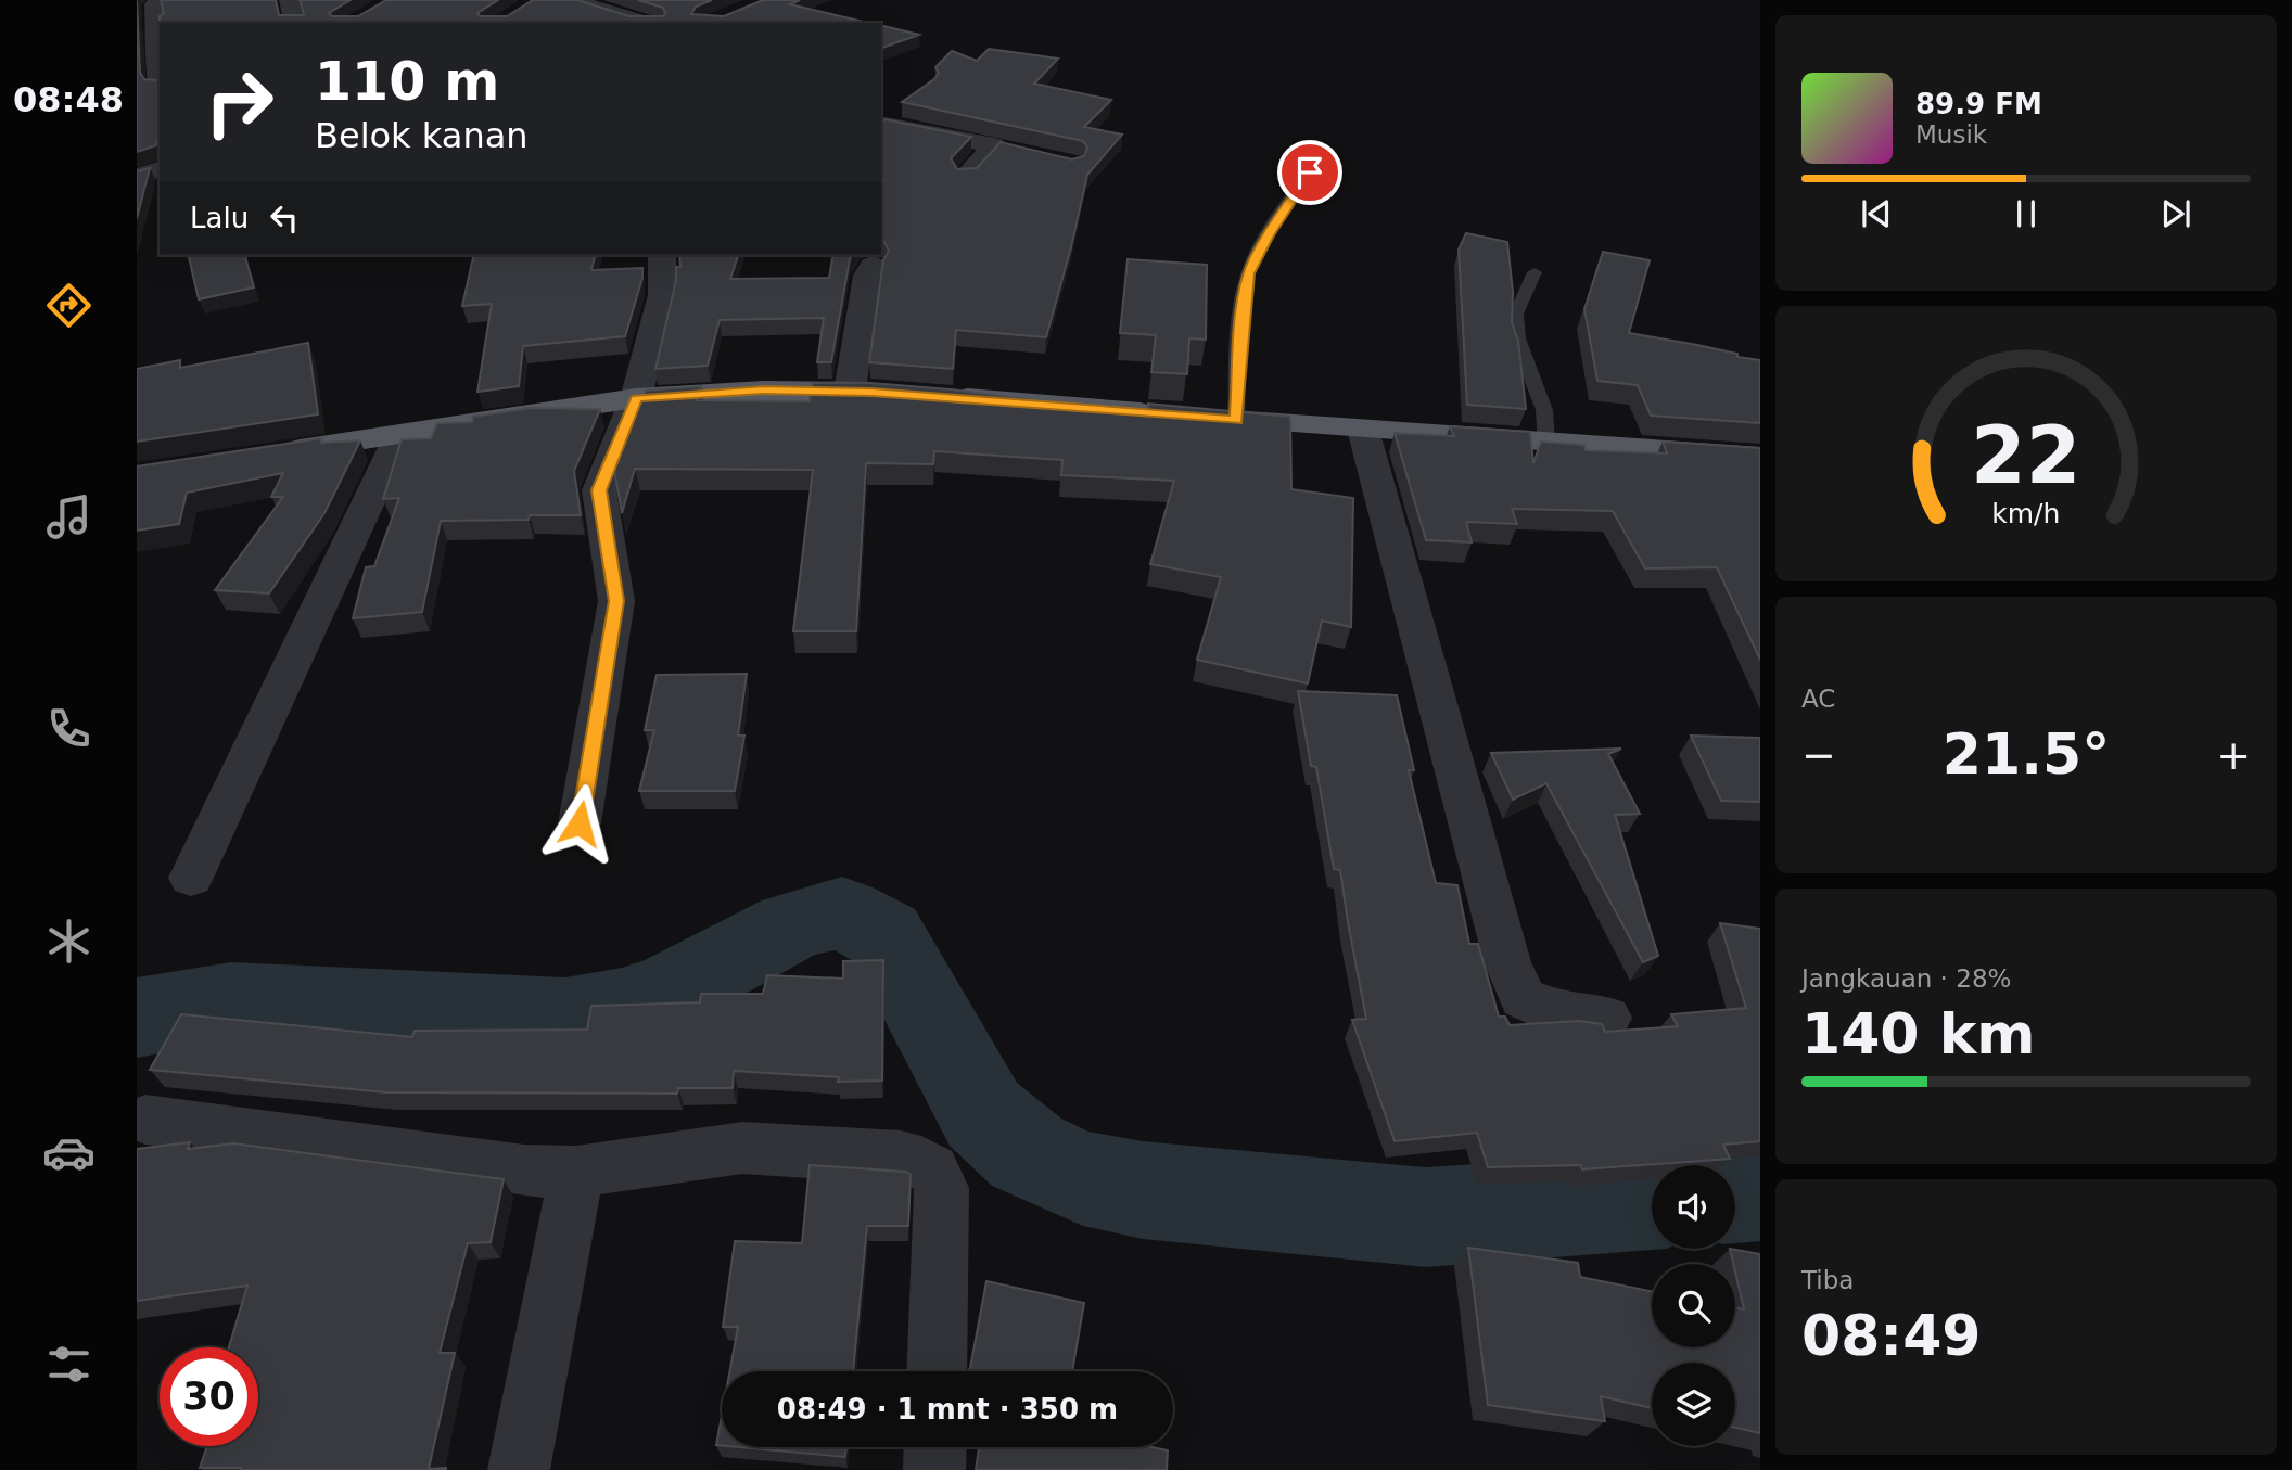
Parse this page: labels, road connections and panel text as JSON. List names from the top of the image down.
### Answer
{
  "page": {
    "tabs": "08:48",
    "turn": ["110 m", "Belok kanan"],
    "song": ["89.9 FM", "Musik"],
    "then": "Lalu",
    "tile": [
      "AC",
      ["Jangkauan · 28%", "140 km"],
      ["Tiba", "08:49"]
    ],
    "heat": ["−", "21.5°", "+"],
    "limit": "30",
    "trip": "08:49 · 1 mnt · 350 m",
    "gauge": ["22", "km/h"]
  }
}
